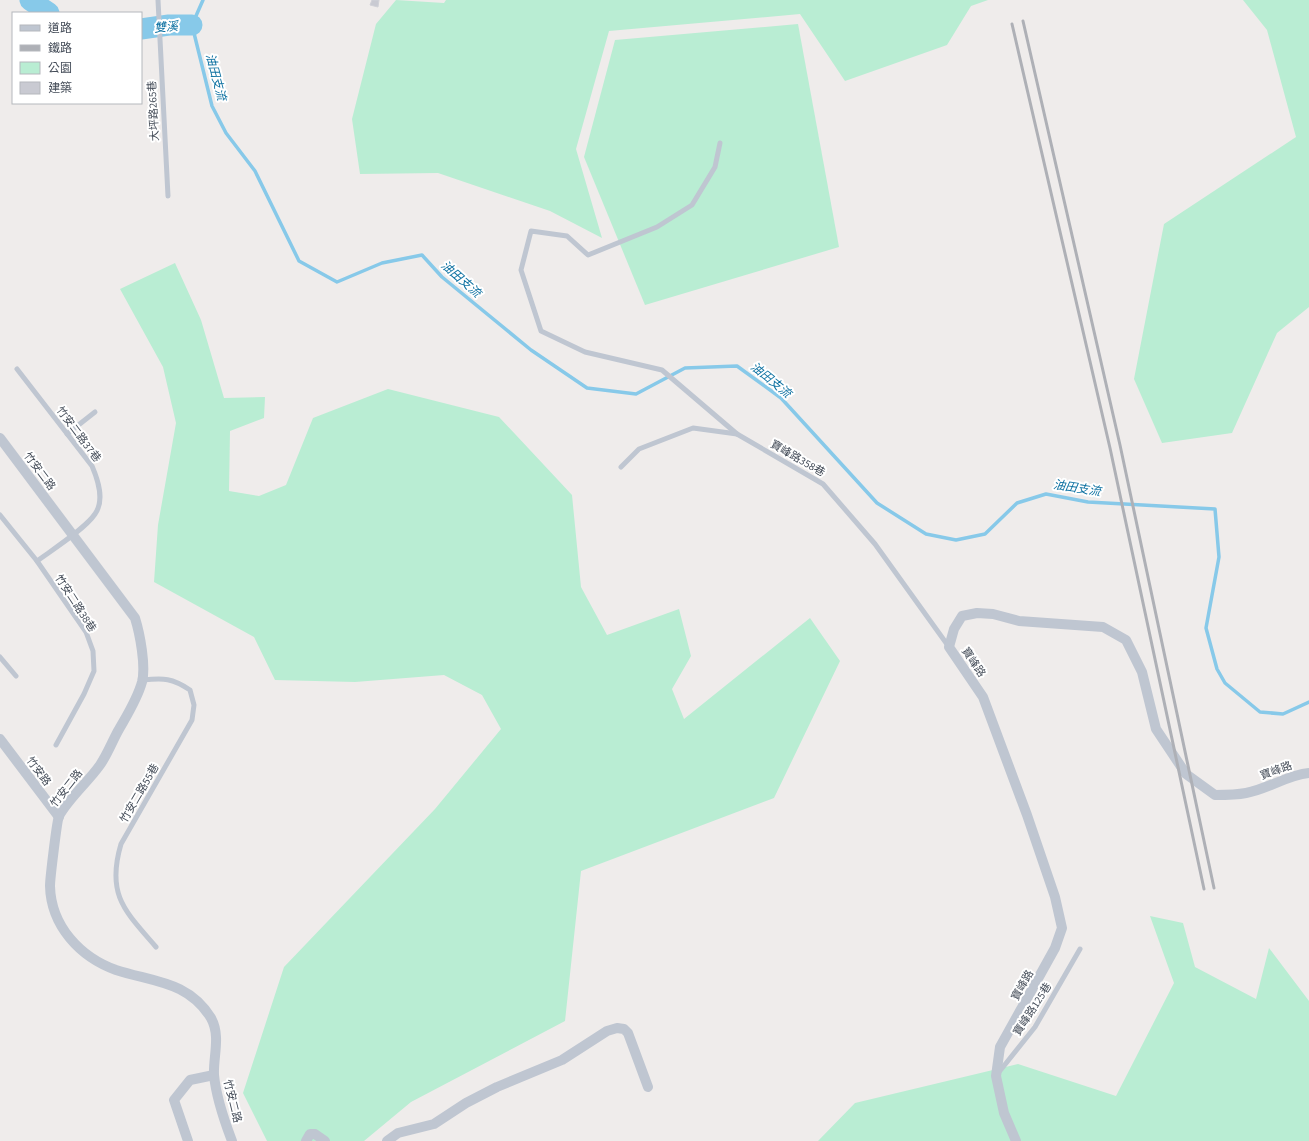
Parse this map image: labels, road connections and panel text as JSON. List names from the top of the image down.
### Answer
{
  "streets": {
    "street": ["竹安二路", "寶峰路", "竹安路"],
    "lane": [
      "大坪路265巷",
      "竹安二路37巷",
      "寶峰路358巷",
      "竹安二路38巷",
      "竹安二路55巷",
      "寶峰路125巷"
    ]
  },
  "crossings": [
    ["竹安二路37巷", "竹安二路"],
    ["寶峰路358巷", "寶峰路"],
    ["竹安二路", "竹安路"],
    ["竹安二路", "竹安二路55巷"],
    ["寶峰路", "寶峰路125巷"]
  ],
  "water": ["雙溪", "油田支流"],
  "legend": [
    "道路",
    "鐵路",
    "公園",
    "建築"
  ]
}
